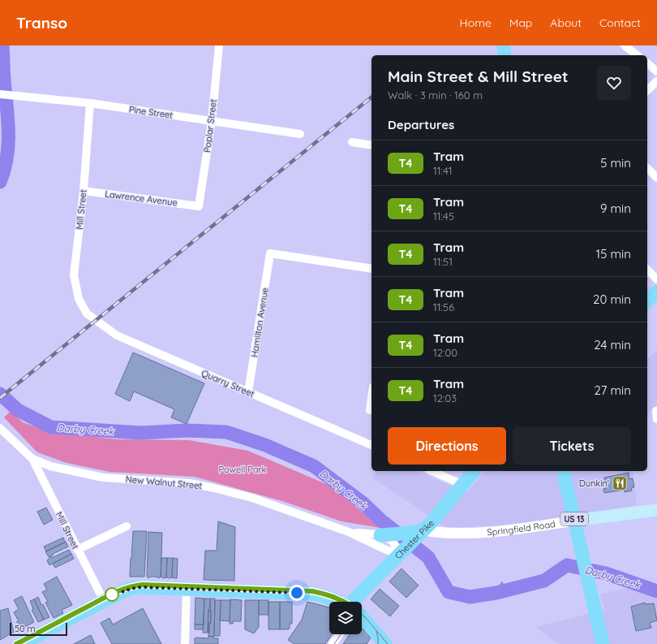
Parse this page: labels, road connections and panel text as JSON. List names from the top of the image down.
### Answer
{
  "streets": {
    "main road": ["US 13", "Springfield Road", "Chester Pike"],
    "street": [
      "Pine Street",
      "Poplar Street",
      "Lawrence Avenue",
      "Mill Street",
      "Hamilton Avenue",
      "Quarry Street",
      "New Walnut Street"
    ]
  },
  "crossings": [
    ["Pine Street", "Poplar Street"],
    ["Pine Street", "Mill Street"],
    ["Poplar Street", "Lawrence Avenue"],
    ["Lawrence Avenue", "Mill Street"],
    ["Mill Street", "Quarry Street"],
    ["Mill Street", "New Walnut Street"],
    ["Hamilton Avenue", "Quarry Street"],
    ["New Walnut Street", "Chester Pike"],
    ["US 13", "Springfield Road"],
    ["Springfield Road", "Chester Pike"]
  ],
  "water": ["Darby Creek"],
  "parks": ["Powell Park"],
  "places": {
    "restaurant": ["Dunkin'"]
  },
  "lines": ["tram line T4"],
  "scale_bar": "50 m",
  "page": {
    "header": "Transo",
    "nav": [
      "Home",
      "Map",
      "About",
      "Contact"
    ],
    "heading": [
      ["Main Street & Mill Street", "Walk · 3 min · 160 m"],
      "Departures"
    ],
    "list": [
      {
        "mark": "T4",
        "name": "Tram",
        "note": "11:41",
        "value": "5 min"
      },
      {
        "mark": "T4",
        "name": "Tram",
        "note": "11:45",
        "value": "9 min"
      },
      {
        "mark": "T4",
        "name": "Tram",
        "note": "11:51",
        "value": "15 min"
      },
      {
        "mark": "T4",
        "name": "Tram",
        "note": "11:56",
        "value": "20 min"
      },
      {
        "mark": "T4",
        "name": "Tram",
        "note": "12:00",
        "value": "24 min"
      },
      {
        "mark": "T4",
        "name": "Tram",
        "note": "12:03",
        "value": "27 min"
      }
    ],
    "buttons": ["Directions", "Tickets"],
    "scale": "50 m"
  }
}
